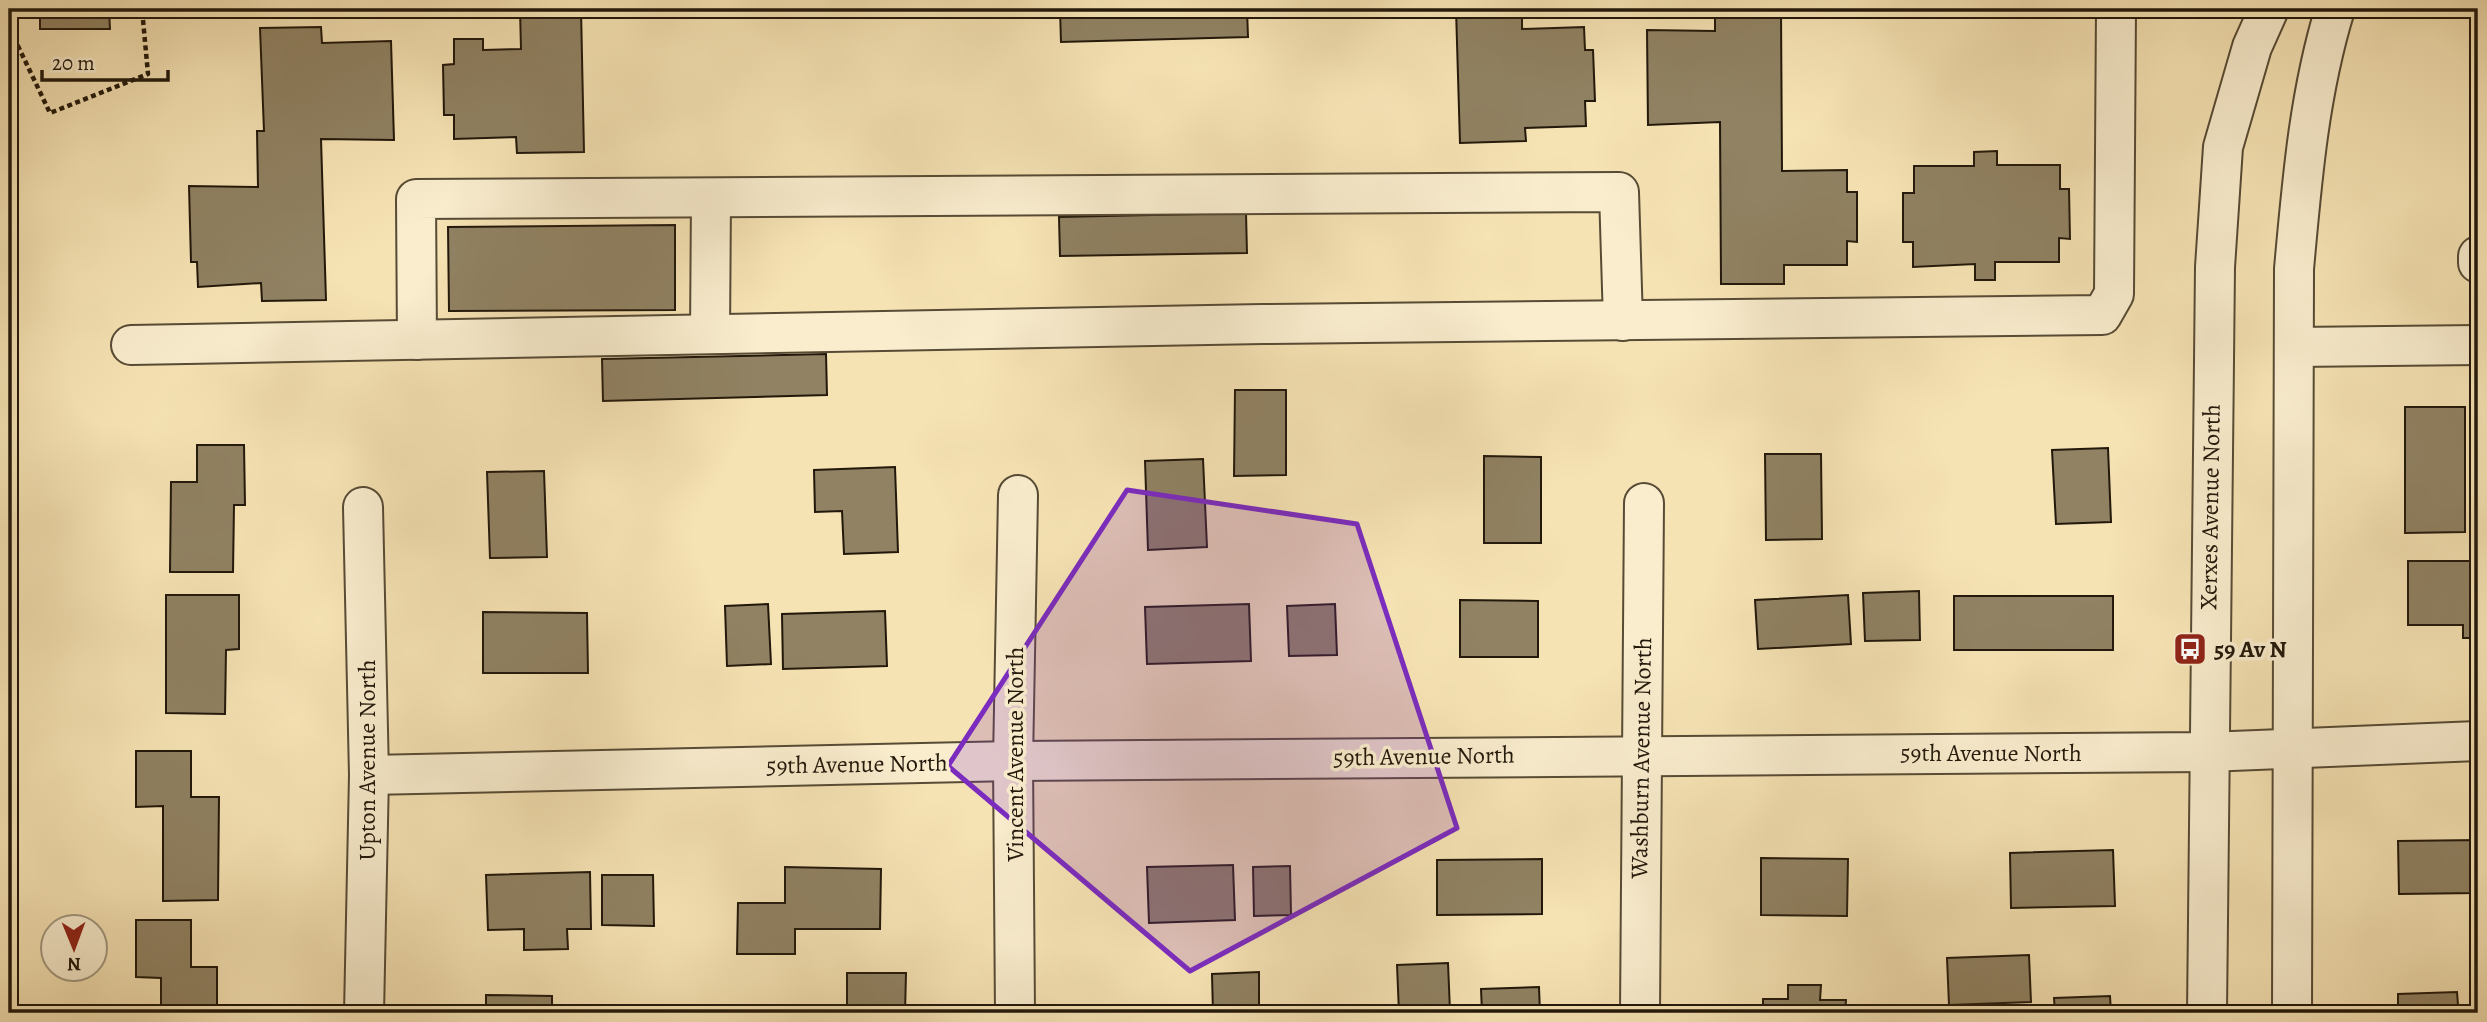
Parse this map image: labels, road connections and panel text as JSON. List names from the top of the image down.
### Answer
{
  "streets": {
    "street": [
      "Xerxes Avenue North",
      "59th Avenue North",
      "Vincent Avenue North",
      "Washburn Avenue North",
      "Upton Avenue North"
    ]
  },
  "crossings": [
    ["Xerxes Avenue North", "59th Avenue North"],
    ["59th Avenue North", "Vincent Avenue North"],
    ["59th Avenue North", "Washburn Avenue North"],
    ["59th Avenue North", "Upton Avenue North"]
  ],
  "places": {
    "bus stop": ["59 Av N"]
  },
  "scale_bar": "20 m",
  "north": "bottom"
}
